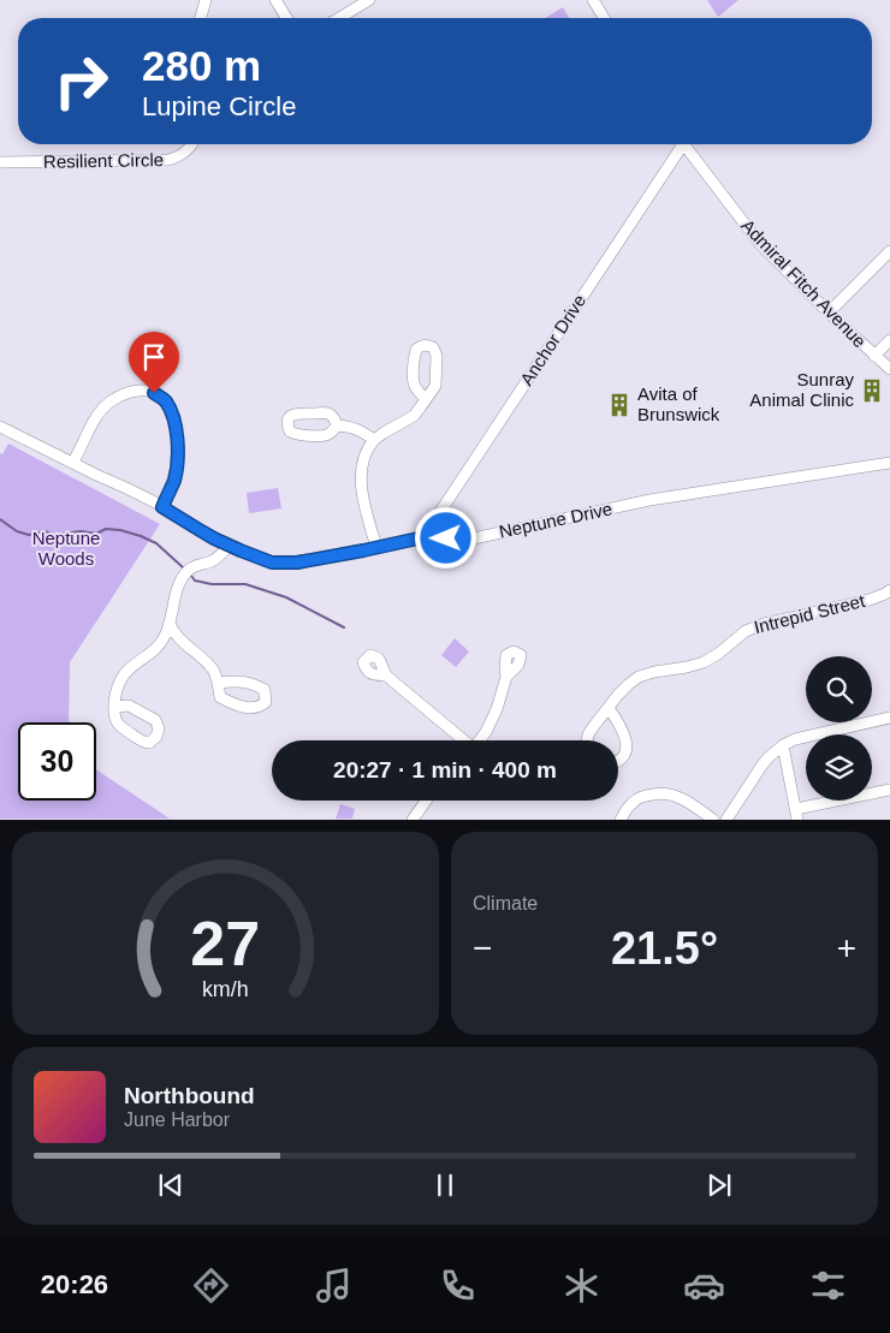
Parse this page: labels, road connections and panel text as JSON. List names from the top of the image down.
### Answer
{
  "streets": {
    "street": [
      "Resilient Circle",
      "Admiral Fitch Avenue",
      "Anchor Drive",
      "Neptune Drive",
      "Intrepid Street"
    ]
  },
  "crossings": [
    ["Anchor Drive", "Neptune Drive"]
  ],
  "parks": ["Neptune Woods"],
  "places": {
    "building": ["Sunray Animal Clinic", "Avita of Brunswick"]
  },
  "page": {
    "turn": ["280 m", "Lupine Circle"],
    "limit": "30",
    "trip": "20:27 · 1 min · 400 m",
    "tile": "Climate",
    "heat": ["−", "21.5°", "+"],
    "song": ["Northbound", "June Harbor"],
    "tabs": "20:26",
    "gauge": ["27", "km/h"]
  }
}
